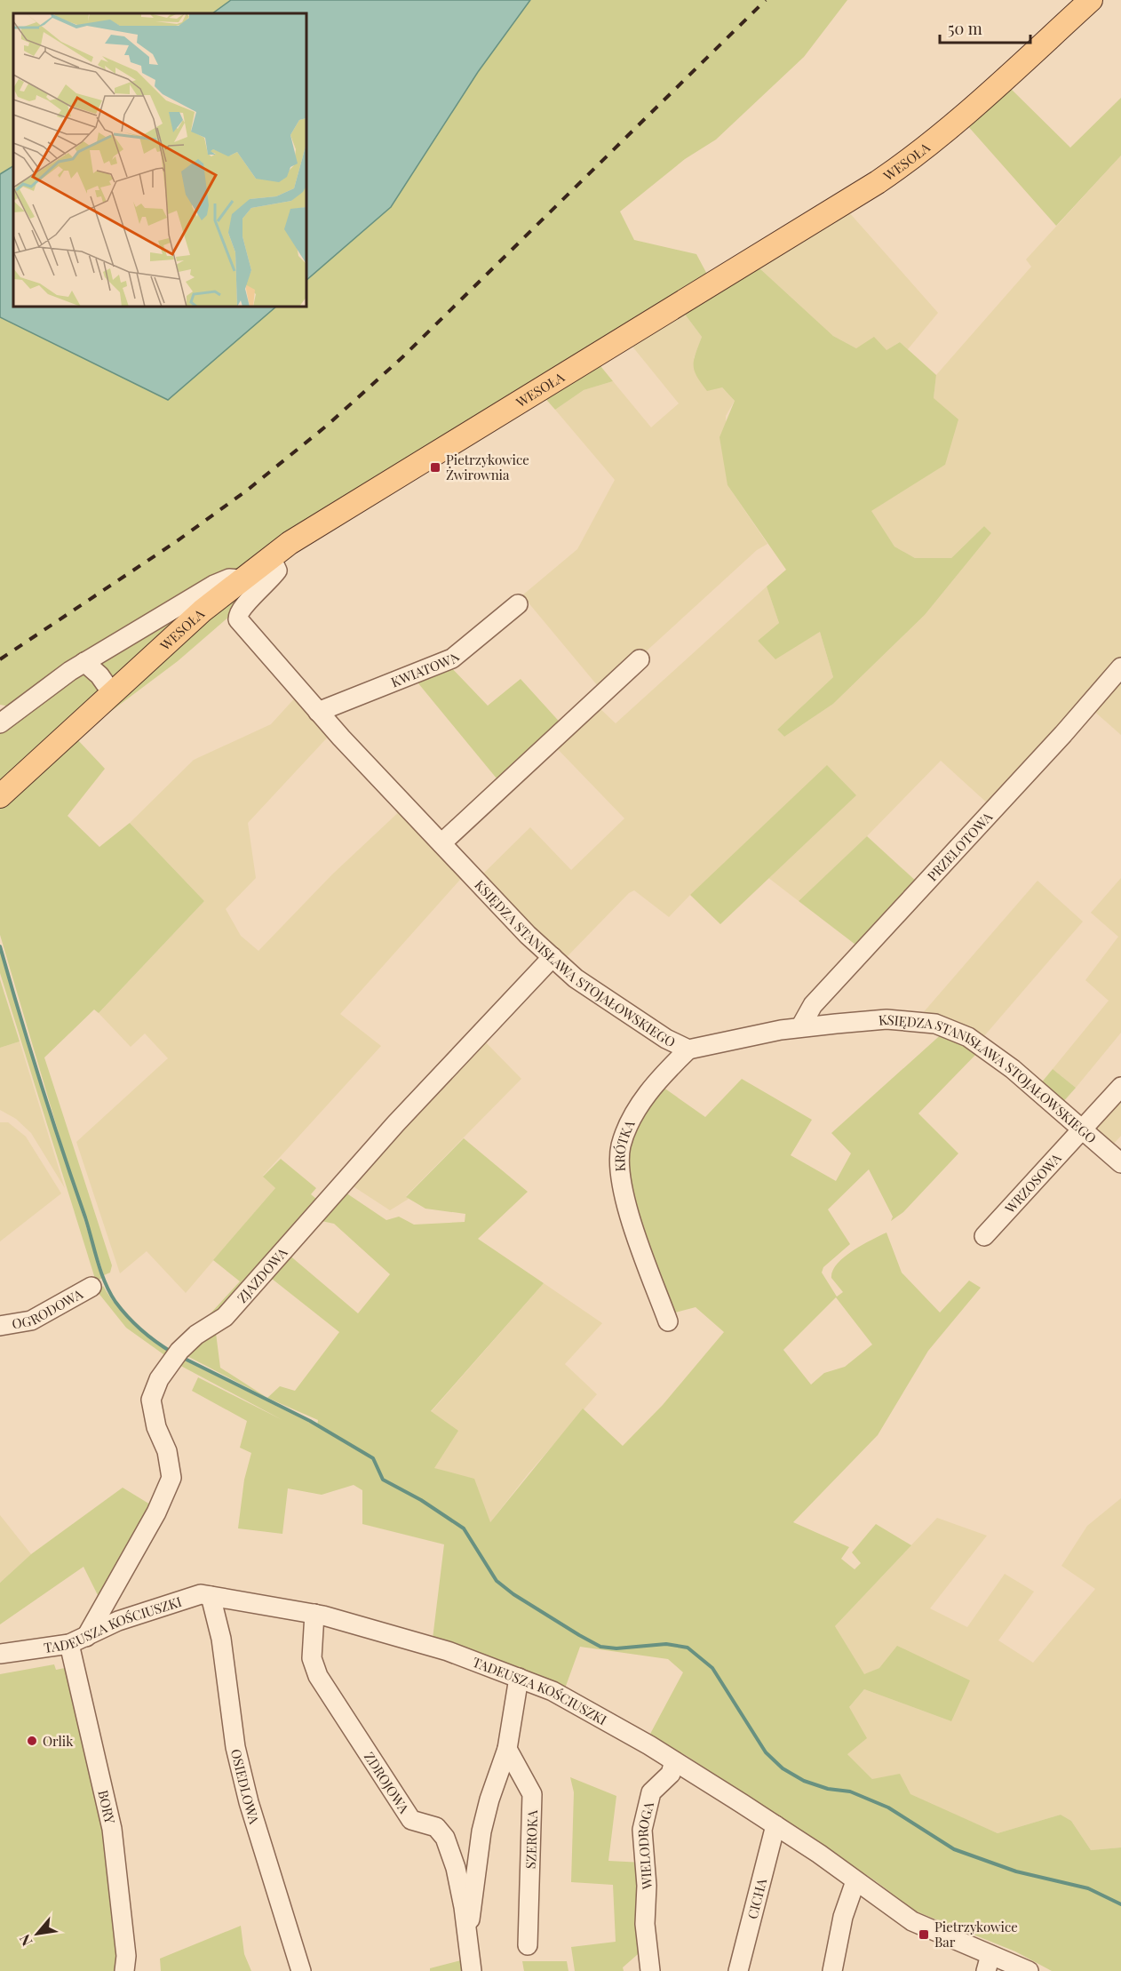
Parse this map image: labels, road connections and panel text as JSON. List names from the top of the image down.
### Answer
{
  "streets": {
    "main road": ["WESOŁA"],
    "street": [
      "KWIATOWA",
      "PRZELOTOWA",
      "KSIĘDZA STANISŁAWA STOJAŁOWSKIEGO",
      "KRÓTKA",
      "WRZOSOWA",
      "ZJAZDOWA",
      "OGRODOWA",
      "TADEUSZA KOŚCIUSZKI",
      "ZDROJOWA",
      "OSIEDLOWA",
      "BORY",
      "SZEROKA",
      "WIELODROGA",
      "CICHA"
    ]
  },
  "crossings": [
    ["WESOŁA", "KSIĘDZA STANISŁAWA STOJAŁOWSKIEGO"],
    ["KWIATOWA", "KSIĘDZA STANISŁAWA STOJAŁOWSKIEGO"],
    ["PRZELOTOWA", "KSIĘDZA STANISŁAWA STOJAŁOWSKIEGO"],
    ["KSIĘDZA STANISŁAWA STOJAŁOWSKIEGO", "KRÓTKA"],
    ["KSIĘDZA STANISŁAWA STOJAŁOWSKIEGO", "WRZOSOWA"],
    ["KSIĘDZA STANISŁAWA STOJAŁOWSKIEGO", "ZJAZDOWA"],
    ["ZJAZDOWA", "TADEUSZA KOŚCIUSZKI"],
    ["ZJAZDOWA", "BORY"],
    ["TADEUSZA KOŚCIUSZKI", "ZDROJOWA"],
    ["TADEUSZA KOŚCIUSZKI", "OSIEDLOWA"],
    ["TADEUSZA KOŚCIUSZKI", "BORY"],
    ["TADEUSZA KOŚCIUSZKI", "WIELODROGA"],
    ["TADEUSZA KOŚCIUSZKI", "CICHA"]
  ],
  "places": {
    "transit": ["Pietrzykowice Żwirownia", "Pietrzykowice Bar"],
    "other": ["Orlik"]
  },
  "scale_bar": "50 m",
  "north": "bottom left"
}
